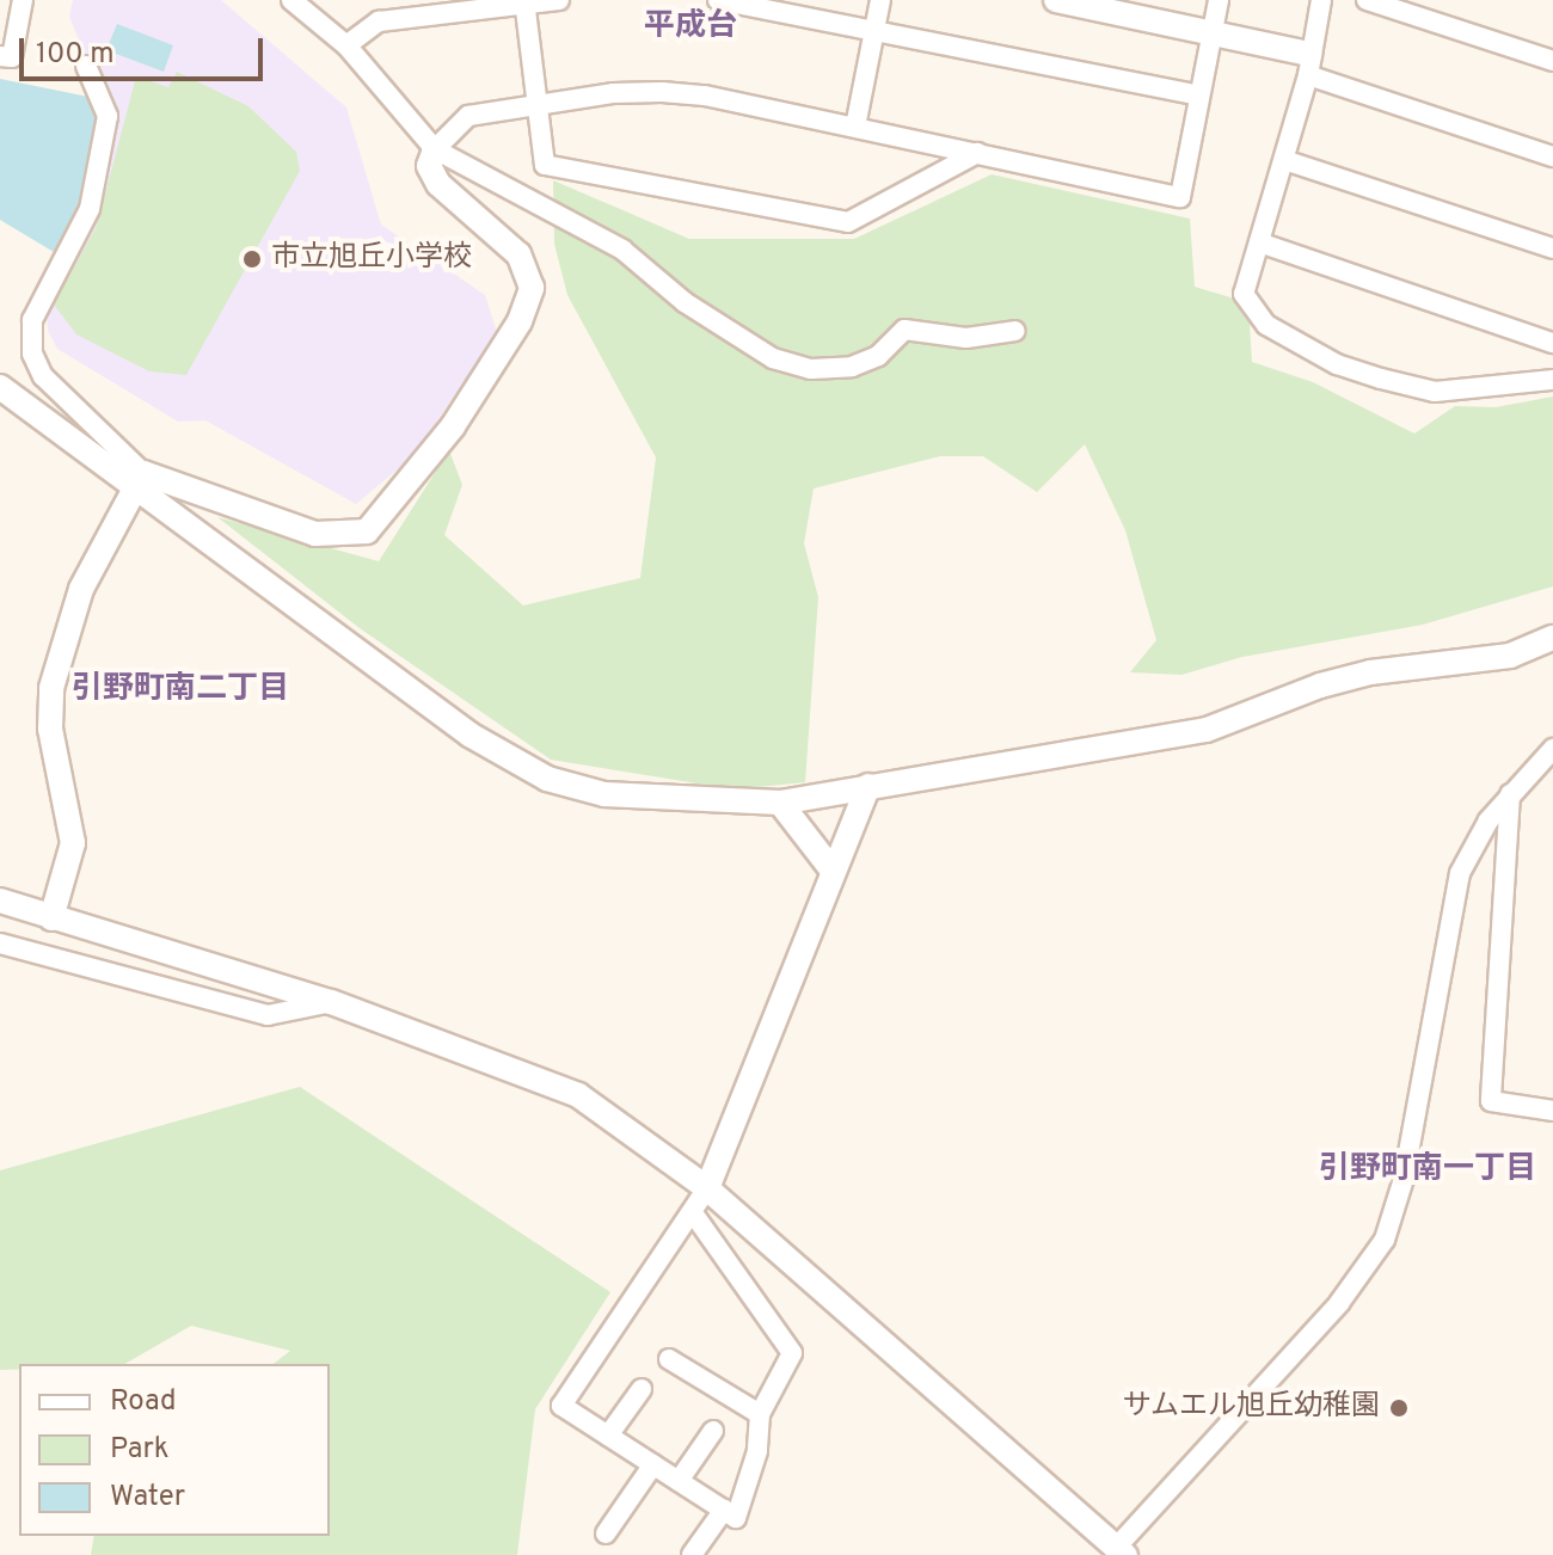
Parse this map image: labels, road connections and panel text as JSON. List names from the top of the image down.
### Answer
{
  "districts": ["平成台", "引野町南二丁目", "引野町南一丁目"],
  "places": ["市立旭丘小学校", "サムエル旭丘幼稚園"],
  "legend": ["Road", "Park", "Water"],
  "scale_bar": "100 m"
}
